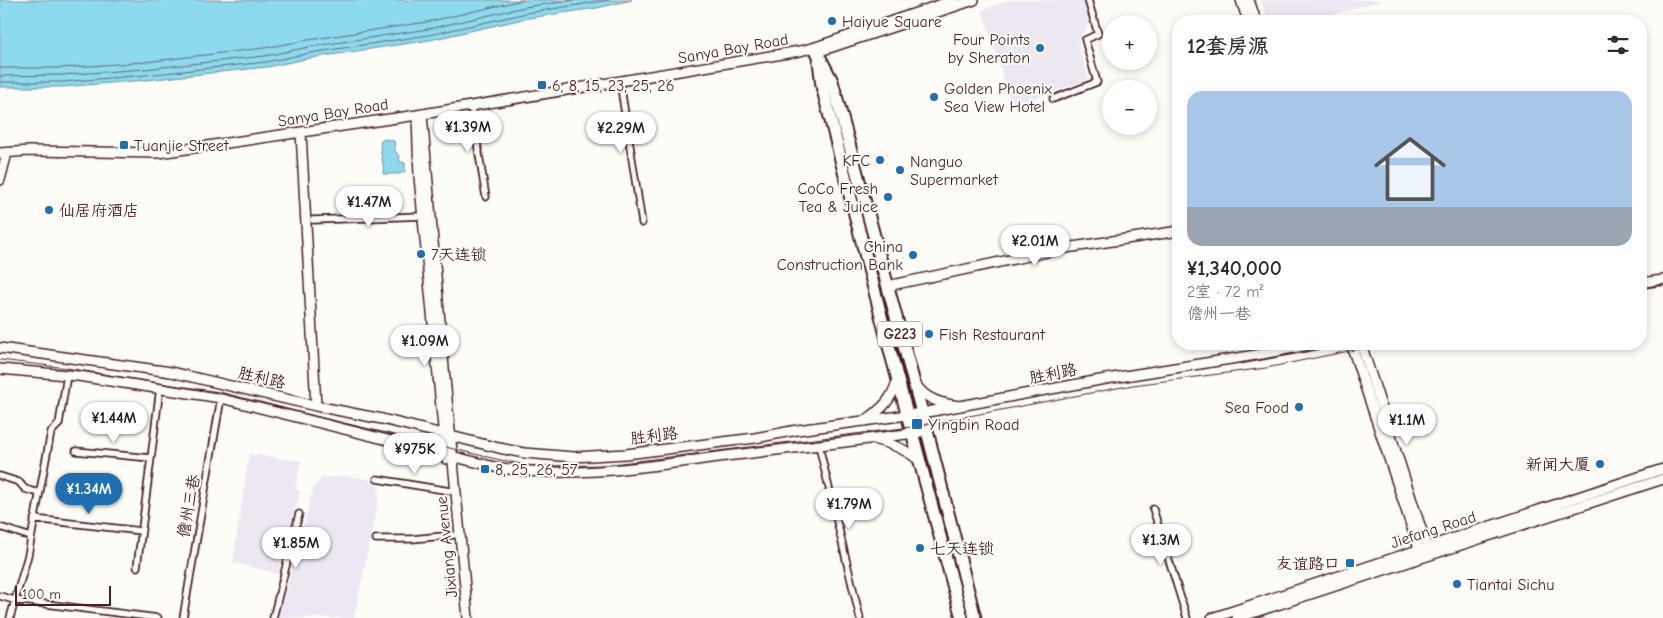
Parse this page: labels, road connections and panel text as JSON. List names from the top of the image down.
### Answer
{
  "streets": {
    "highway": ["G223"],
    "main road": [
      "Sanya Bay Road",
      "胜利路",
      "Jiefang Road",
      "Jixiang Avenue"
    ],
    "street": ["儋州三巷"]
  },
  "crossings": [
    ["Sanya Bay Road", "G223"],
    ["Sanya Bay Road", "Jixiang Avenue"],
    ["G223", "胜利路"],
    ["胜利路", "儋州三巷"],
    ["胜利路", "Jixiang Avenue"]
  ],
  "places": {
    "other": [
      "Haiyue Square",
      "Four Points by Sheraton",
      "Golden Phoenix Sea View Hotel",
      "KFC",
      "Nanguo Supermarket",
      "CoCo Fresh Tea & Juice",
      "仙居府酒店",
      "7天连锁",
      "China Construction Bank",
      "Fish Restaurant",
      "Sea Food",
      "新闻大厦",
      "七天连锁",
      "Tiantai Sichu"
    ],
    "transit": [
      "6, 8, 15, 23, 25, 26",
      "Tuanjie Street",
      "Yingbin Road",
      "8, 25, 26, 57",
      "友谊路口"
    ]
  },
  "scale_bar": "100 m",
  "page": {
    "map_buttons": ["+", "−"],
    "heading": "12套房源",
    "list": [
      {
        "name": "¥1,340,000",
        "note": "2室 · 72 m² · 儋州一巷"
      }
    ],
    "price": [
      "¥1.39M",
      "¥2.29M",
      "¥1.47M",
      "¥2.01M",
      "¥1.09M",
      "¥1.44M",
      "¥1.1M",
      "¥975K",
      "¥1.34M",
      "¥1.79M",
      "¥1.3M",
      "¥1.85M"
    ],
    "scale": "100 m"
  }
}
